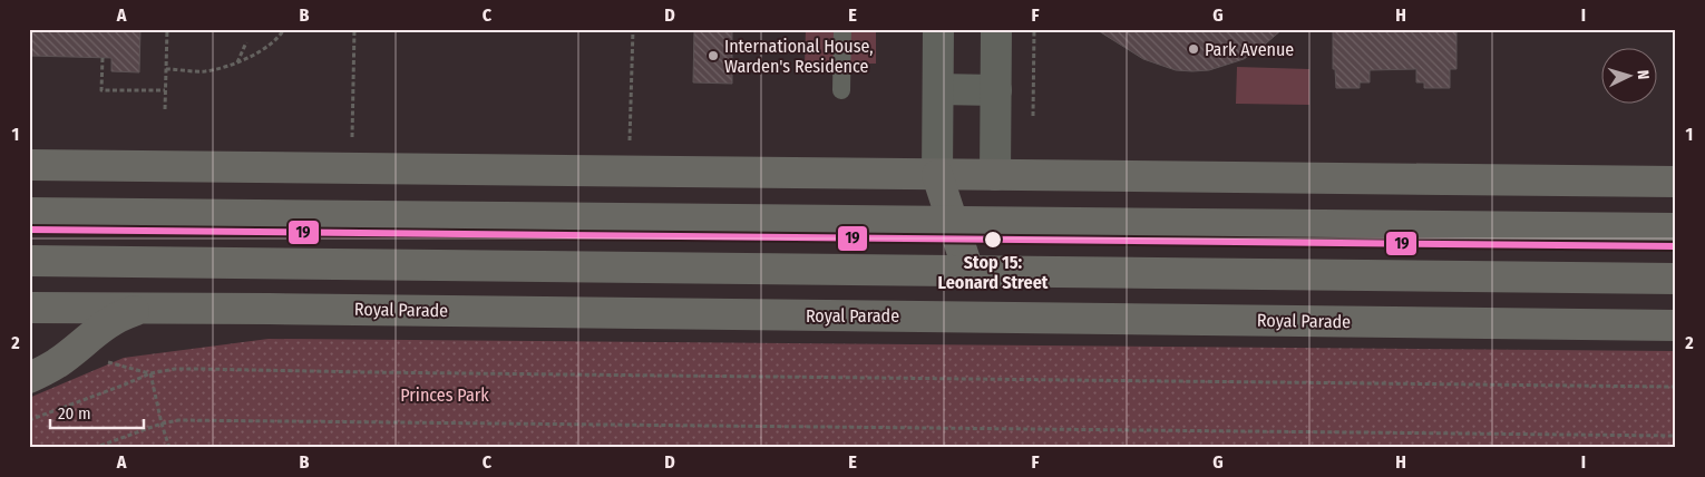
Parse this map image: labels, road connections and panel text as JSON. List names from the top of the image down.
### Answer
{
  "streets": {
    "highway": ["Royal Parade"]
  },
  "parks": ["Princes Park"],
  "places": ["Park Avenue", "International House, Warden's Residence", "Stop 15: Leonard Street"],
  "lines": ["transit line 19"],
  "scale_bar": "20 m",
  "north": "right",
  "grid": {
    "columns": [
      "A",
      "B",
      "C",
      "D",
      "E",
      "F",
      "G",
      "H",
      "I"
    ],
    "rows": ["1", "2"]
  }
}
